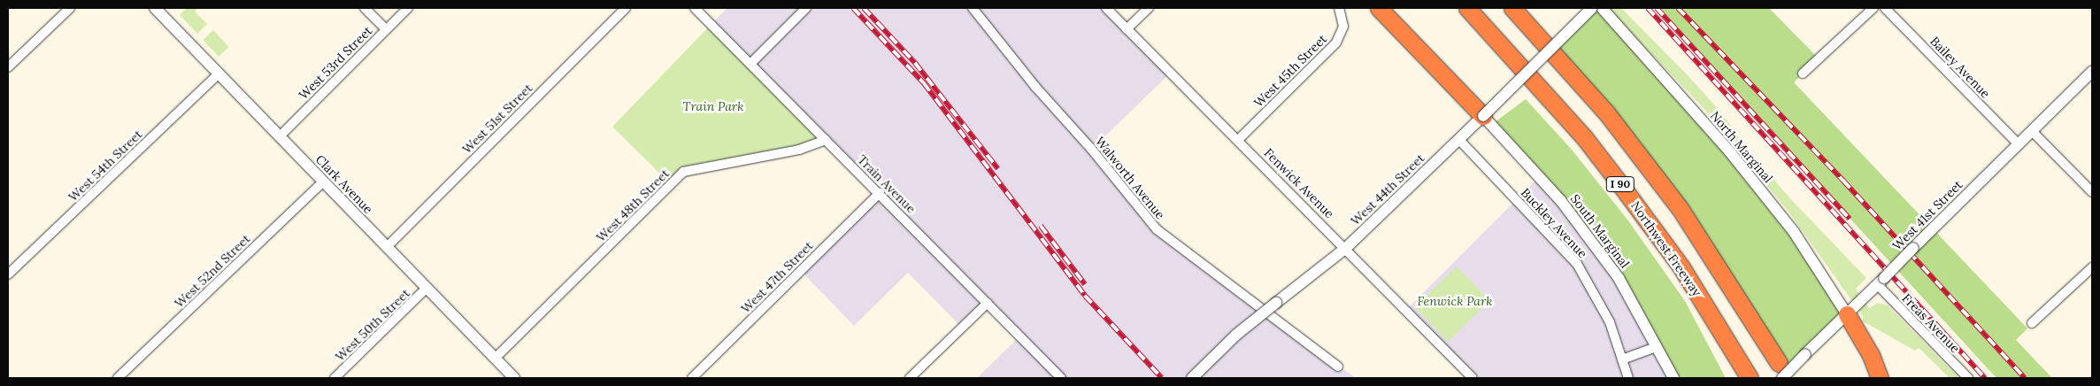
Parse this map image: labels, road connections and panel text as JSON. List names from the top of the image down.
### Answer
{
  "streets": {
    "highway": ["I 90", "Northwest Freeway"],
    "street": [
      "West 53rd Street",
      "Bailey Avenue",
      "West 45th Street",
      "West 51st Street",
      "North Marginal",
      "West 54th Street",
      "Walworth Avenue",
      "Fenwick Avenue",
      "Clark Avenue",
      "Train Avenue",
      "West 44th Street",
      "West 48th Street",
      "West 41st Street",
      "Buckley Avenue",
      "South Marginal",
      "West 52nd Street",
      "West 47th Street",
      "Freas Avenue",
      "West 50th Street"
    ]
  },
  "crossings": [
    ["West 53rd Street", "Clark Avenue"],
    ["Bailey Avenue", "West 41st Street"],
    ["West 45th Street", "Fenwick Avenue"],
    ["West 51st Street", "Clark Avenue"],
    ["North Marginal", "West 41st Street"],
    ["West 54th Street", "Clark Avenue"],
    ["Fenwick Avenue", "West 44th Street"],
    ["Clark Avenue", "West 48th Street"],
    ["Clark Avenue", "West 52nd Street"],
    ["Clark Avenue", "West 50th Street"],
    ["Train Avenue", "West 48th Street"],
    ["Train Avenue", "West 47th Street"],
    ["I 90", "West 41st Street"],
    ["West 44th Street", "Buckley Avenue"],
    ["West 44th Street", "South Marginal"],
    ["West 41st Street", "Freas Avenue"]
  ],
  "parks": ["Train Park", "Fenwick Park"]
}
